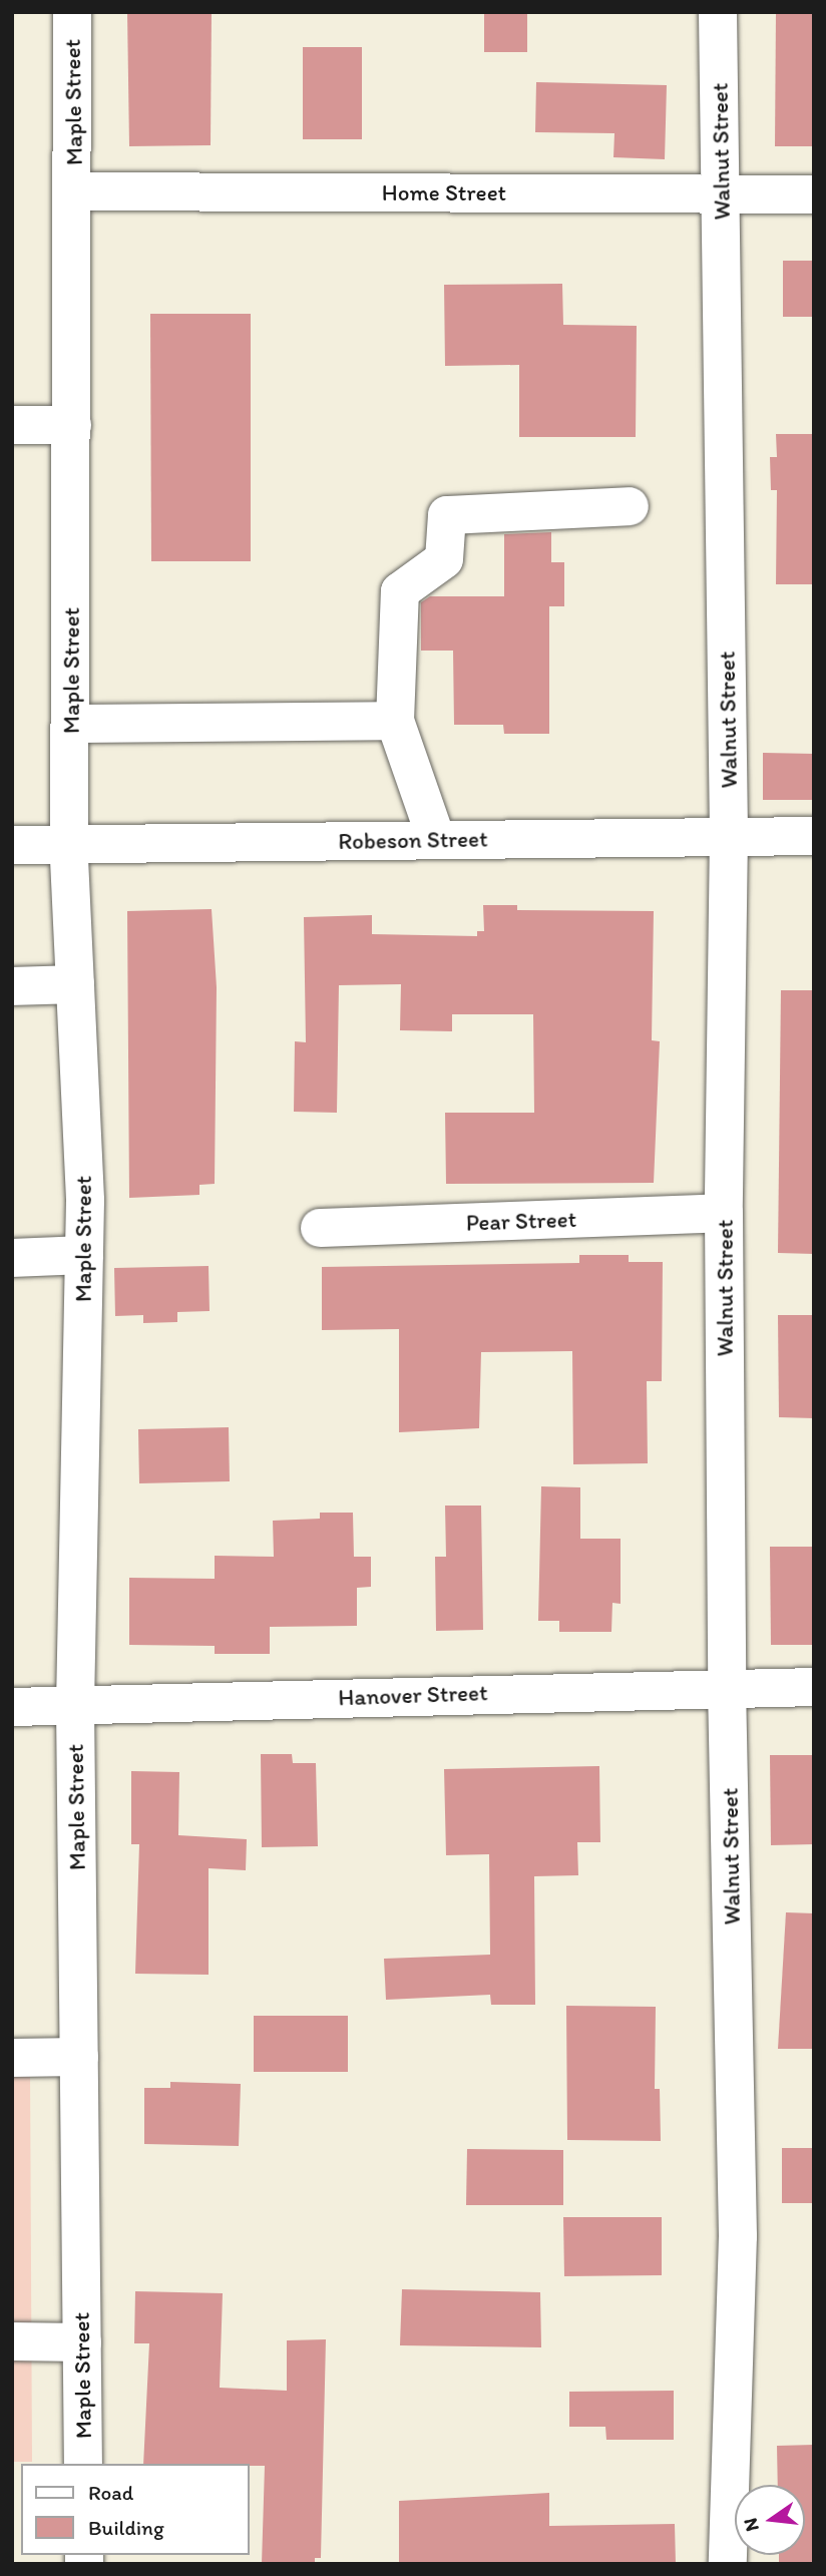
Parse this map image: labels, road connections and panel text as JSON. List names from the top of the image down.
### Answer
{
  "streets": {
    "street": [
      "Maple Street",
      "Walnut Street",
      "Home Street",
      "Robeson Street",
      "Pear Street",
      "Hanover Street"
    ]
  },
  "crossings": [
    ["Maple Street", "Home Street"],
    ["Maple Street", "Robeson Street"],
    ["Maple Street", "Hanover Street"],
    ["Walnut Street", "Home Street"],
    ["Walnut Street", "Robeson Street"],
    ["Walnut Street", "Pear Street"],
    ["Walnut Street", "Hanover Street"]
  ],
  "legend": ["Road", "Building"],
  "north": "left"
}
